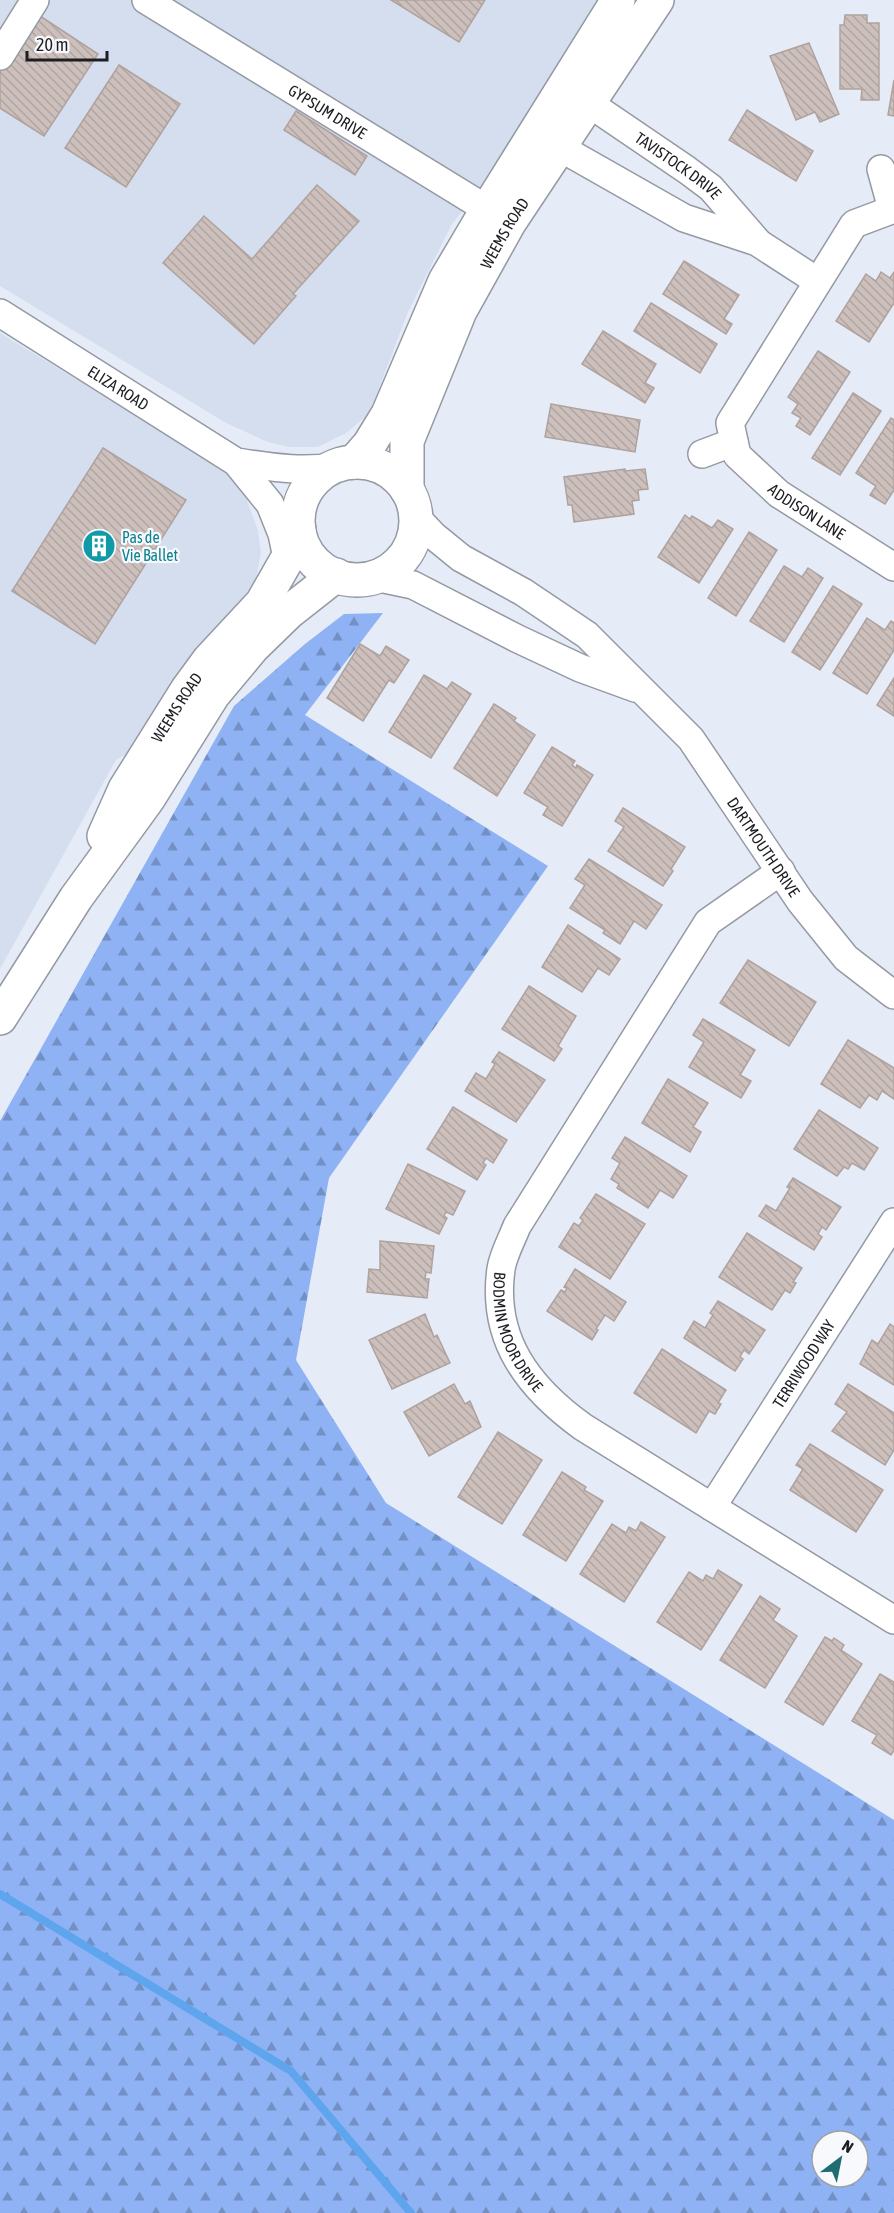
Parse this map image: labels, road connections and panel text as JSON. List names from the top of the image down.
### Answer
{
  "streets": {
    "street": [
      "GYPSUM DRIVE",
      "TAVISTOCK DRIVE",
      "WEEMS ROAD",
      "ELIZA ROAD",
      "ADDISON LANE",
      "DARTMOUTH DRIVE",
      "BODMIN MOOR DRIVE",
      "TERRIWOOD WAY"
    ]
  },
  "crossings": [
    ["GYPSUM DRIVE", "WEEMS ROAD"],
    ["TAVISTOCK DRIVE", "WEEMS ROAD"],
    ["WEEMS ROAD", "ELIZA ROAD"],
    ["WEEMS ROAD", "DARTMOUTH DRIVE"],
    ["ELIZA ROAD", "DARTMOUTH DRIVE"],
    ["DARTMOUTH DRIVE", "BODMIN MOOR DRIVE"],
    ["BODMIN MOOR DRIVE", "TERRIWOOD WAY"]
  ],
  "places": {
    "building": ["Pas de Vie Ballet"]
  },
  "scale_bar": "20 m",
  "north": "top right"
}
